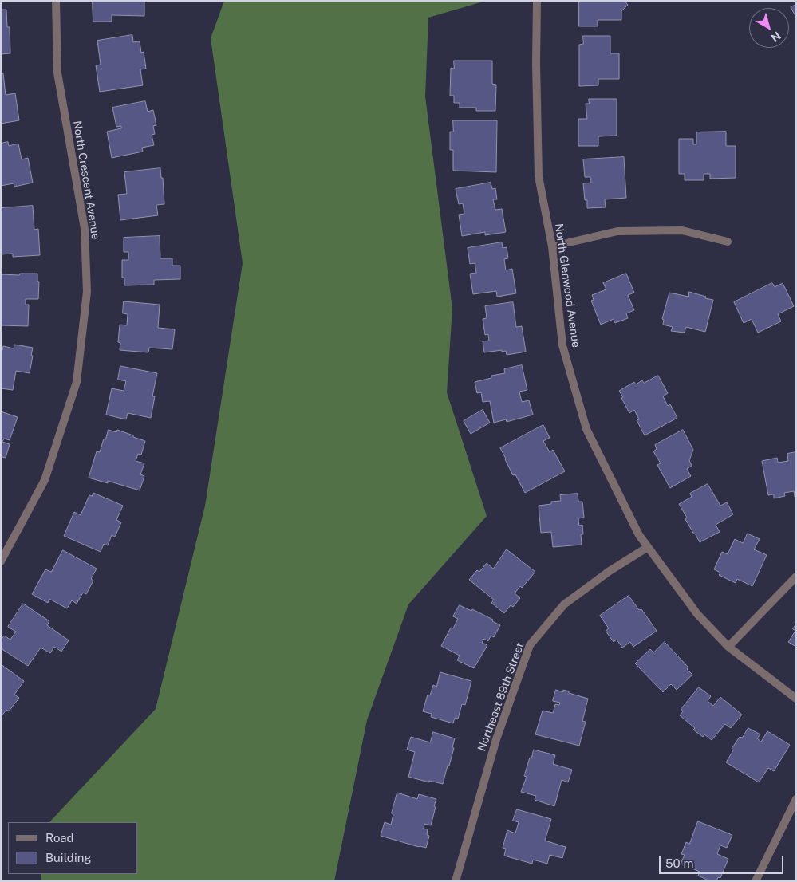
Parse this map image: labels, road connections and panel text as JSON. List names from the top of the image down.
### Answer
{
  "streets": {
    "street": ["North Crescent Avenue", "North Glenwood Avenue", "Northeast 89th Street"]
  },
  "crossings": [
    ["North Glenwood Avenue", "Northeast 89th Street"]
  ],
  "legend": ["Road", "Building"],
  "scale_bar": "50 m",
  "north": "bottom right"
}
